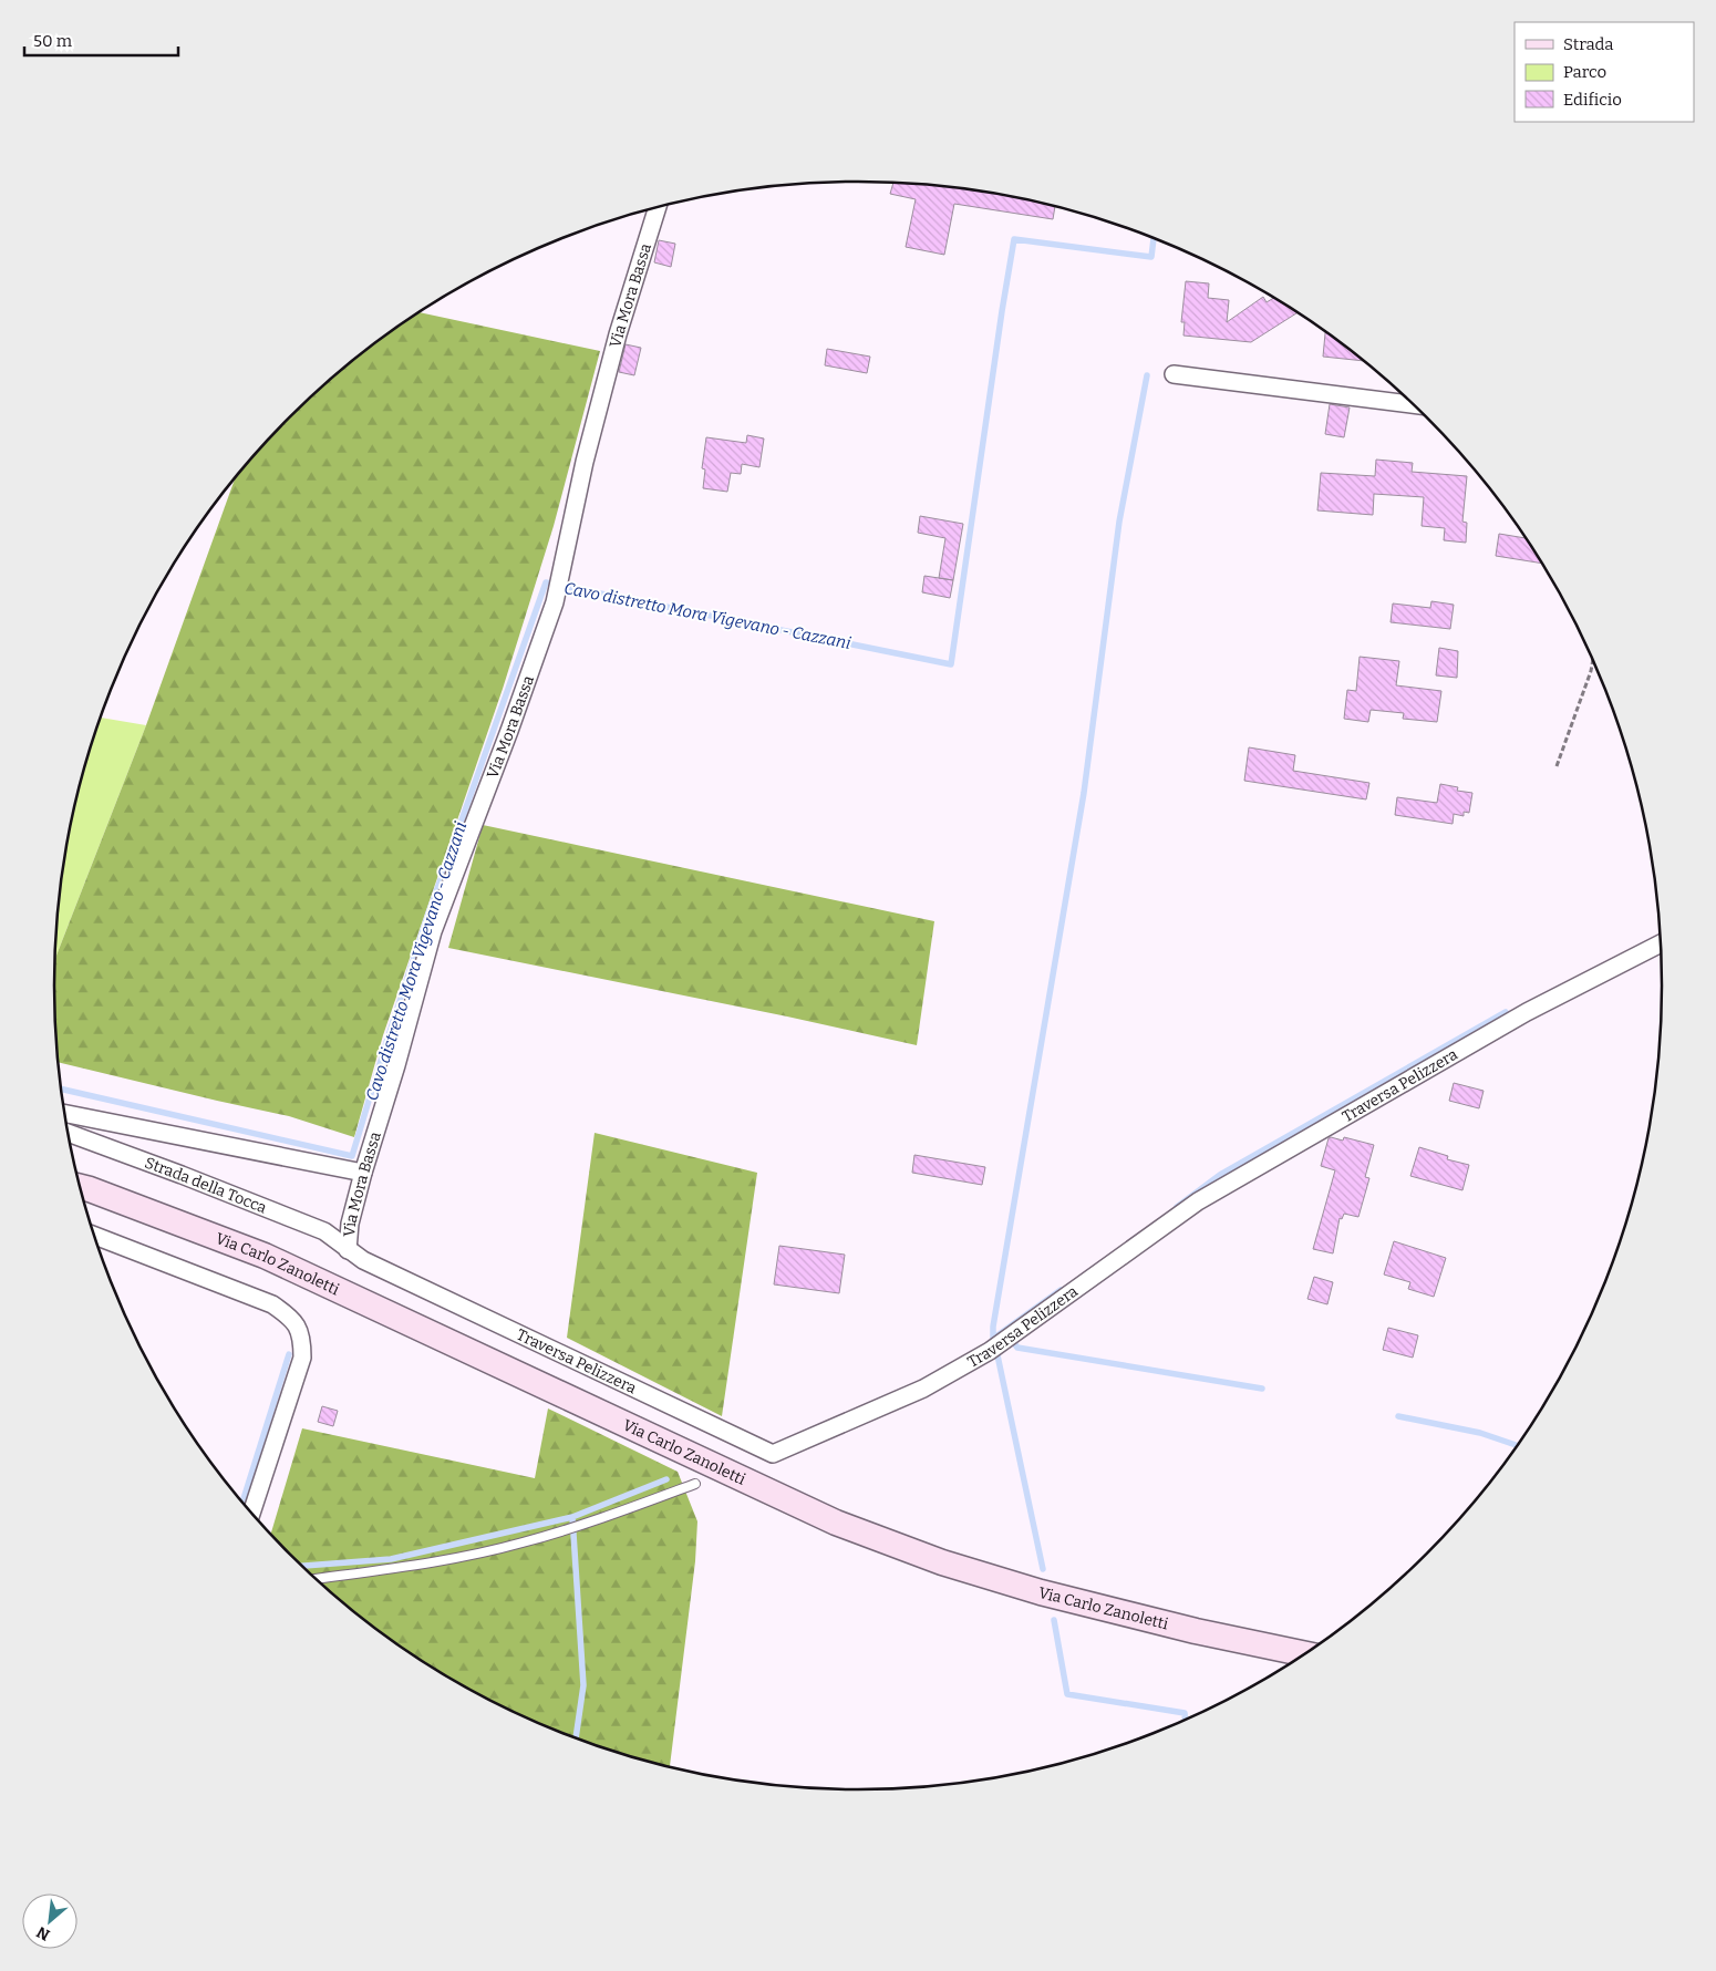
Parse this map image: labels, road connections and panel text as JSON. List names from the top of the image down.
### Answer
{
  "streets": {
    "main road": ["Via Carlo Zanoletti"],
    "street": ["Via Mora Bassa", "Traversa Pelizzera", "Strada della Tocca"]
  },
  "crossings": [
    ["Via Mora Bassa", "Traversa Pelizzera"],
    ["Via Mora Bassa", "Strada della Tocca"],
    ["Traversa Pelizzera", "Strada della Tocca"]
  ],
  "water": ["Cavo distretto Mora Vigevano - Cazzani"],
  "legend": ["Strada", "Parco", "Edificio"],
  "scale_bar": "50 m",
  "north": "bottom left"
}
